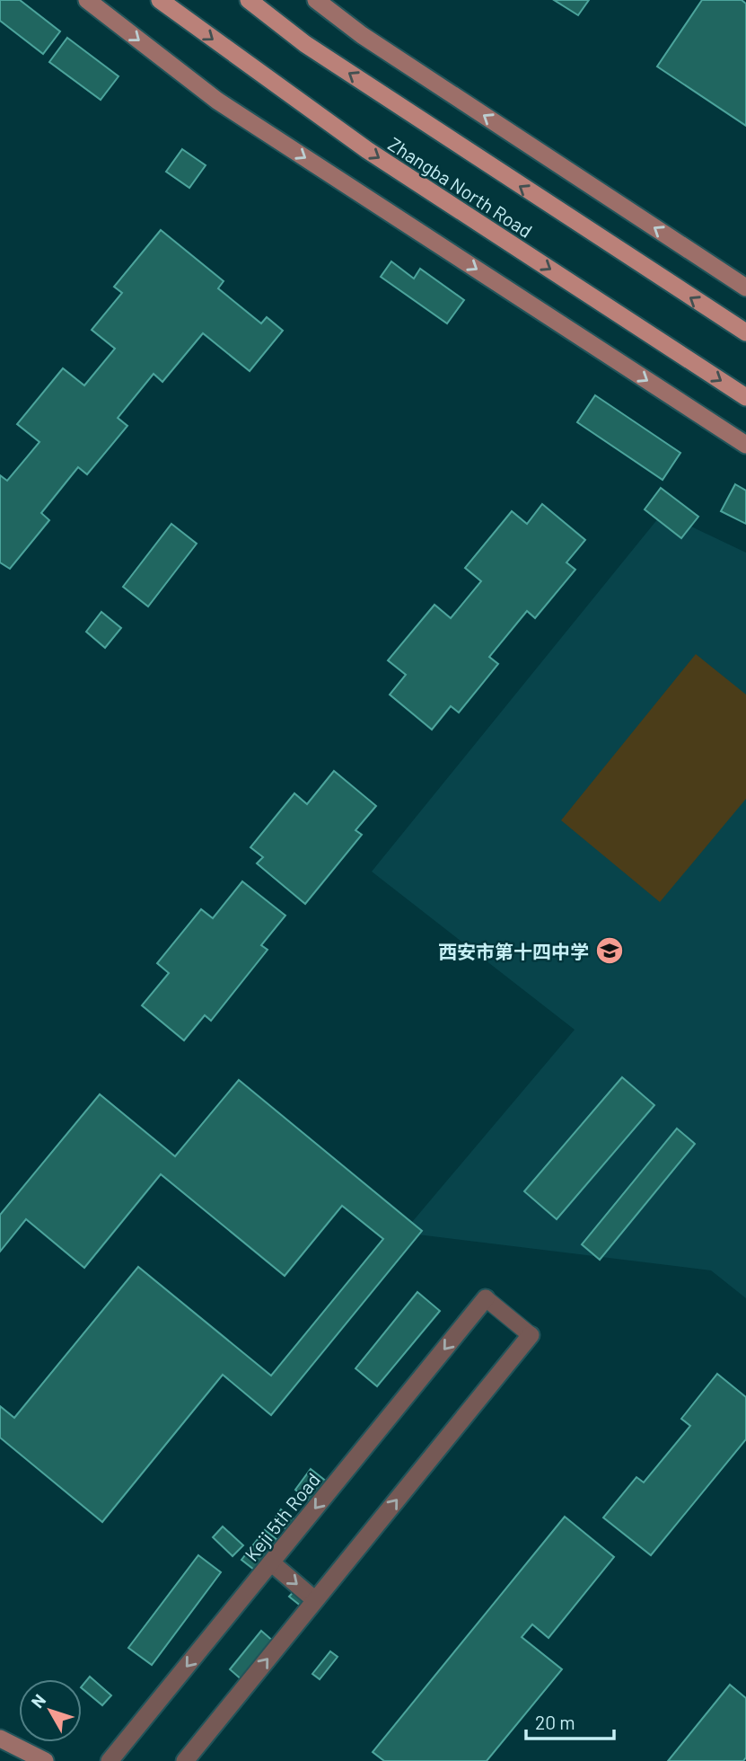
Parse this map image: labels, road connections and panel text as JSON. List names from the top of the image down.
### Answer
{
  "streets": {
    "main road": ["Zhangba North Road"],
    "street": ["Keji 5th Road"]
  },
  "places": {
    "school or university": ["西安市第十四中学"]
  },
  "scale_bar": "20 m",
  "north": "top left"
}
